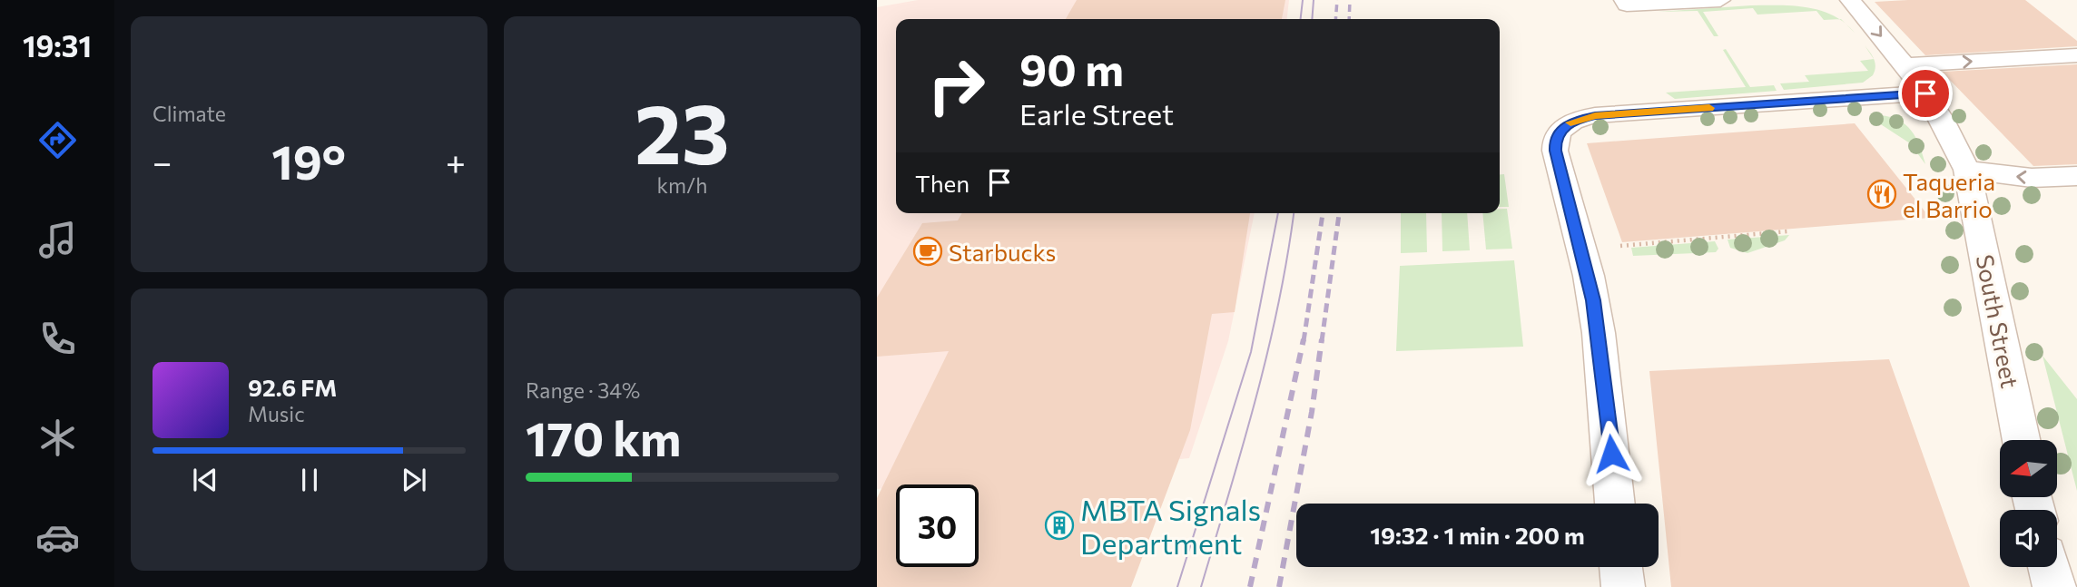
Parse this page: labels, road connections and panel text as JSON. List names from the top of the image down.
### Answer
{
  "streets": {
    "street": ["South Street"]
  },
  "places": {
    "restaurant": ["Taqueria el Barrio"],
    "cafe": ["Starbucks"],
    "building": ["MBTA Signals Department"]
  },
  "north": "left",
  "page": {
    "tabs": "19:31",
    "tile": [
      "Climate",
      ["23", "km/h"],
      ["Range · 34%", "170 km"]
    ],
    "turn": ["90 m", "Earle Street"],
    "heat": ["−", "19°", "+"],
    "then": "Then",
    "song": ["92.6 FM", "Music"],
    "limit": "30",
    "trip": "19:32 · 1 min · 200 m"
  }
}
